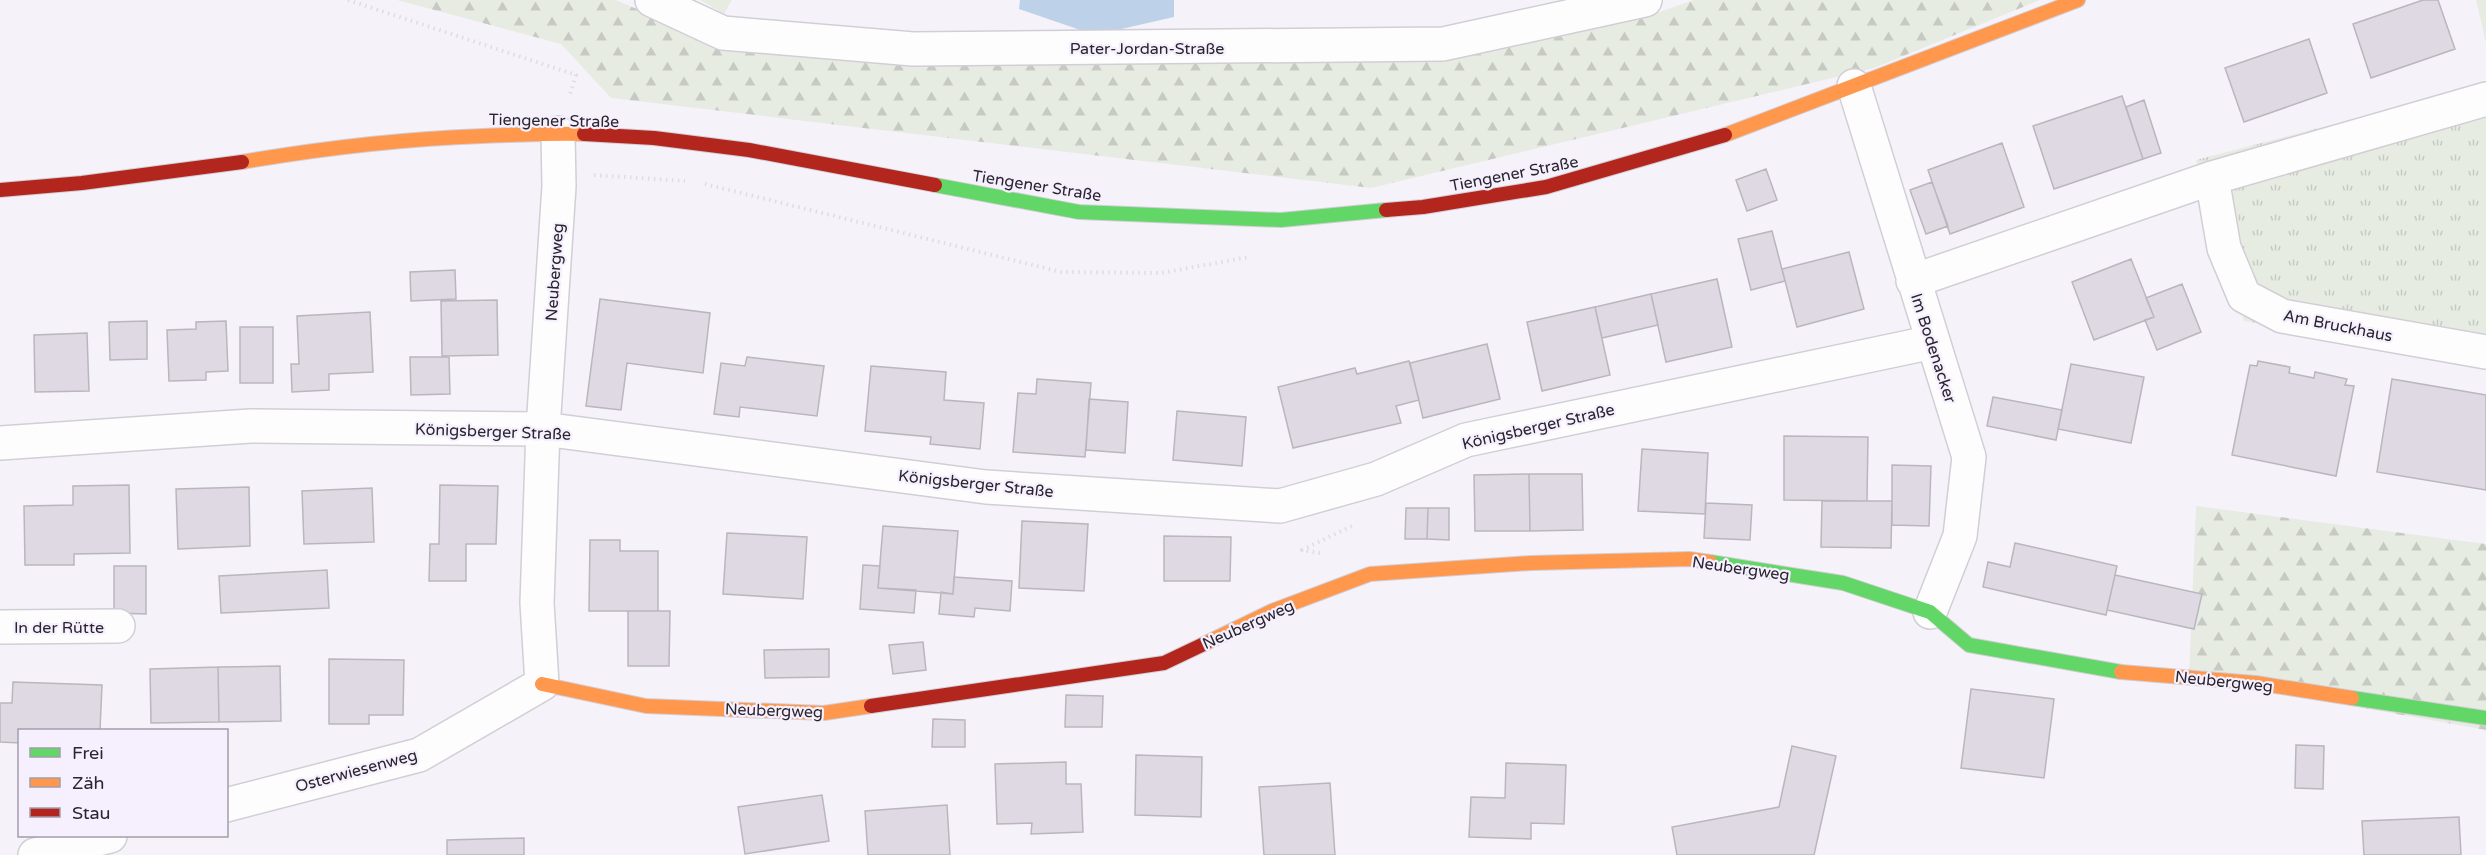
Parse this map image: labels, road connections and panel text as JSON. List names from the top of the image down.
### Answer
{
  "streets": {
    "main road": ["Tiengener Straße", "Neubergweg"],
    "street": [
      "Pater-Jordan-Straße",
      "Am Bruckhaus",
      "Im Bodenacker",
      "Königsberger Straße",
      "In der Rütte",
      "Osterwiesenweg"
    ]
  },
  "crossings": [
    ["Tiengener Straße", "Neubergweg"],
    ["Tiengener Straße", "Im Bodenacker"],
    ["Neubergweg", "Im Bodenacker"],
    ["Neubergweg", "Königsberger Straße"],
    ["Neubergweg", "Osterwiesenweg"],
    ["Im Bodenacker", "Königsberger Straße"]
  ],
  "legend": ["Frei", "Zäh", "Stau"]
}
